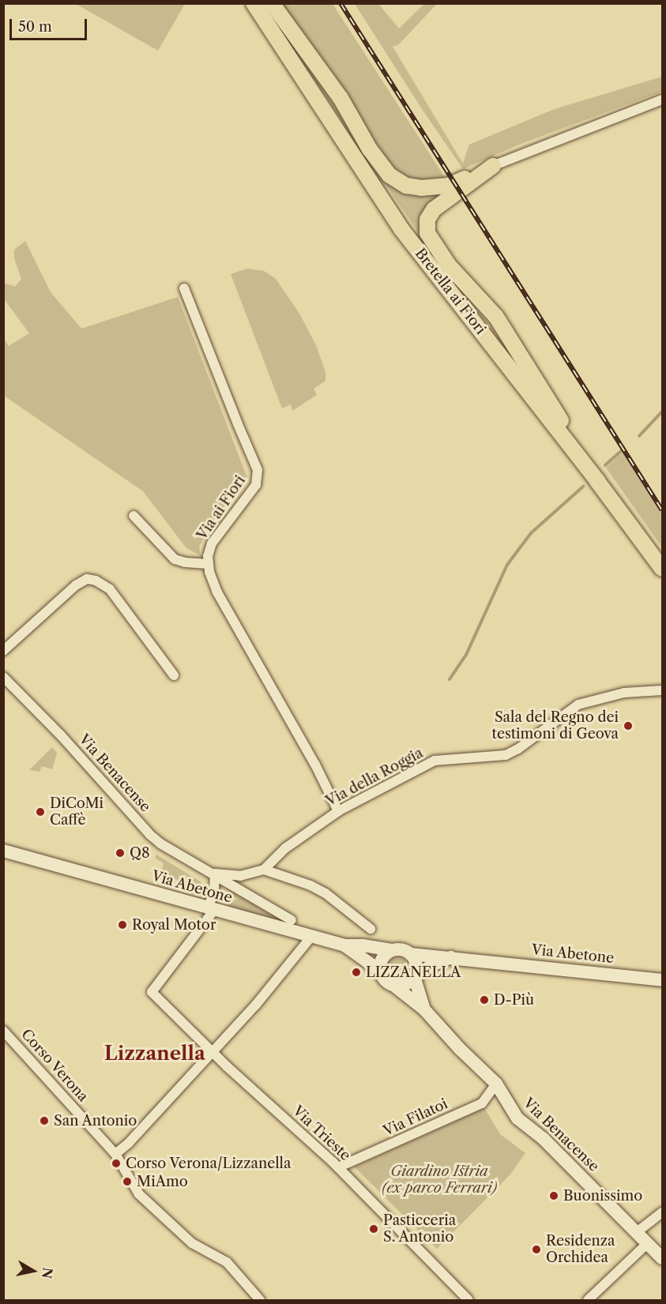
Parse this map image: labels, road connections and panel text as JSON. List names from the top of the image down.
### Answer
{
  "streets": {
    "main road": ["Bretella ai Fiori", "Via Benacense", "Via Abetone"],
    "street": [
      "Via ai Fiori",
      "Via della Roggia",
      "Corso Verona",
      "Via Filatoi",
      "Via Trieste"
    ]
  },
  "crossings": [
    ["Via ai Fiori", "Via della Roggia"],
    ["Via Benacense", "Via Abetone"],
    ["Via Benacense", "Via Filatoi"],
    ["Via Abetone", "Via Trieste"],
    ["Via Filatoi", "Via Trieste"]
  ],
  "districts": ["Lizzanella"],
  "parks": ["Giardino Istria (ex parco Ferrari)"],
  "places": [
    "Sala del Regno dei testimoni di Geova",
    "DiCoMi Caffè",
    "Q8",
    "Royal Motor",
    "LIZZANELLA",
    "D-Più",
    "San Antonio",
    "Corso Verona/Lizzanella",
    "MiAmo",
    "Buonissimo",
    "Pasticceria S. Antonio",
    "Residenza Orchidea"
  ],
  "scale_bar": "50 m",
  "north": "right"
}
